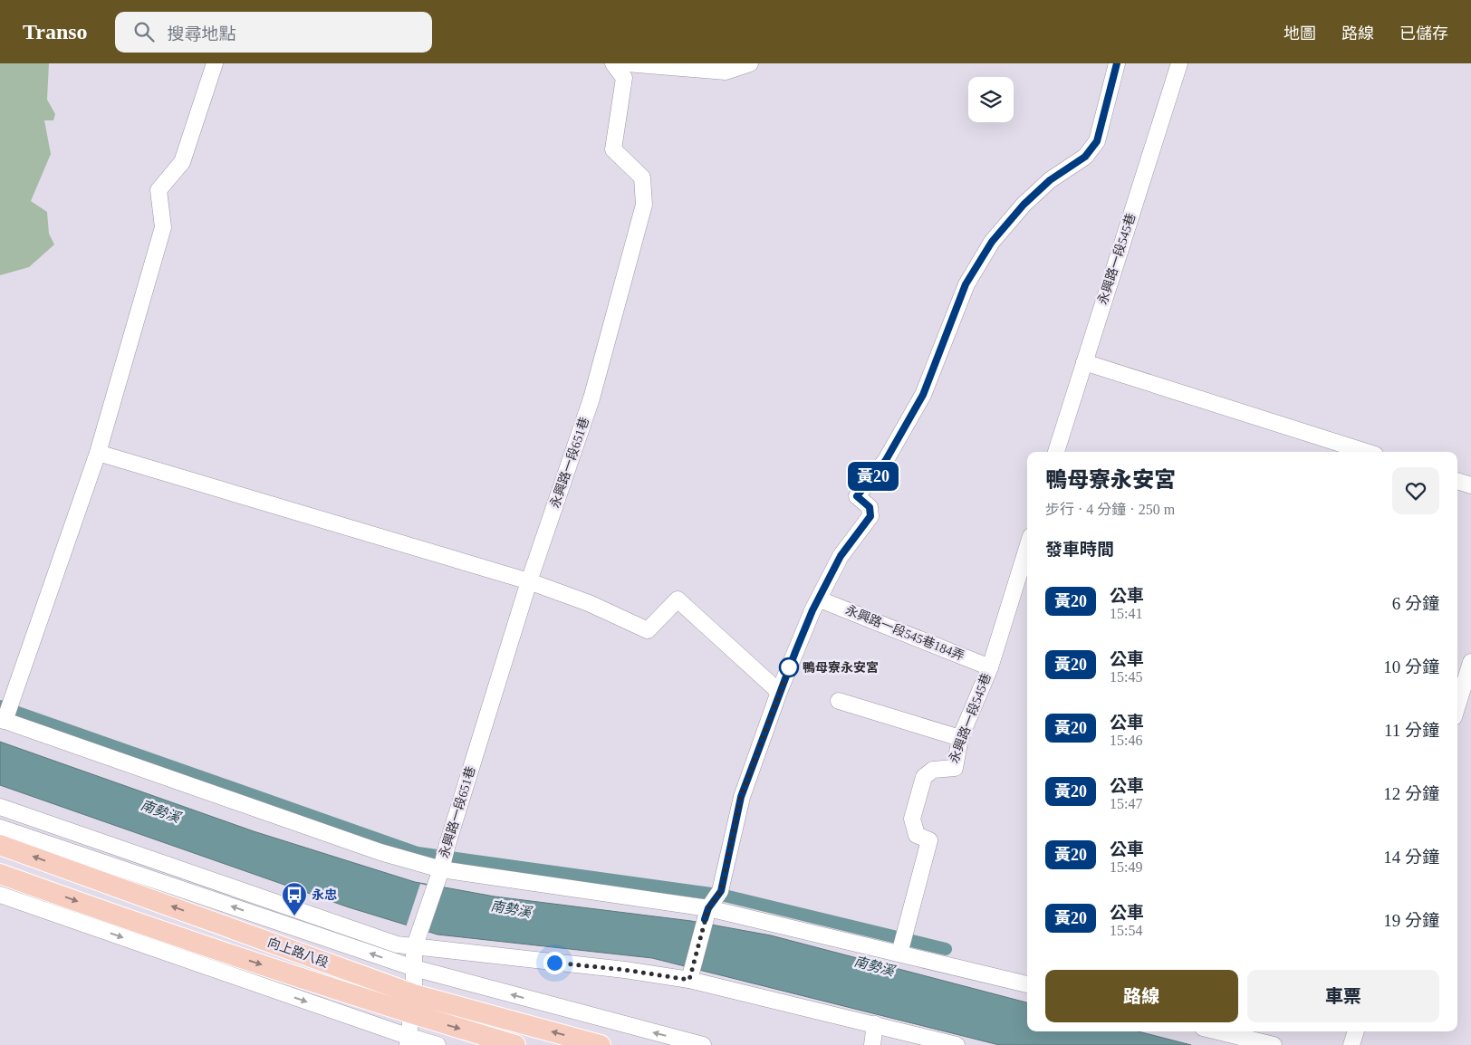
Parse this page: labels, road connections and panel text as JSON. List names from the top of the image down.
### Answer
{
  "streets": {
    "main road": ["向上路八段"],
    "street": ["永興路一段545巷", "永興路一段651巷", "永興路一段545巷184弄"]
  },
  "crossings": [
    ["永興路一段545巷", "永興路一段545巷184弄"],
    ["永興路一段651巷", "向上路八段"]
  ],
  "water": ["南勢溪"],
  "places": {
    "other": ["鴨母寮永安宮"],
    "bus stop": ["永忠"]
  },
  "lines": ["bus line 黃20"],
  "page": {
    "header": "Transo",
    "search": "搜尋地點",
    "nav": ["地圖", "路線", "已儲存"],
    "on_map": "黃20",
    "heading": [
      ["鴨母寮永安宮", "步行 · 4 分鐘 · 250 m"],
      "發車時間"
    ],
    "list": [
      {
        "mark": "黃20",
        "name": "公車",
        "note": "15:41",
        "value": "6 分鐘"
      },
      {
        "mark": "黃20",
        "name": "公車",
        "note": "15:45",
        "value": "10 分鐘"
      },
      {
        "mark": "黃20",
        "name": "公車",
        "note": "15:46",
        "value": "11 分鐘"
      },
      {
        "mark": "黃20",
        "name": "公車",
        "note": "15:47",
        "value": "12 分鐘"
      },
      {
        "mark": "黃20",
        "name": "公車",
        "note": "15:49",
        "value": "14 分鐘"
      },
      {
        "mark": "黃20",
        "name": "公車",
        "note": "15:54",
        "value": "19 分鐘"
      }
    ],
    "buttons": ["路線", "車票"]
  }
}
